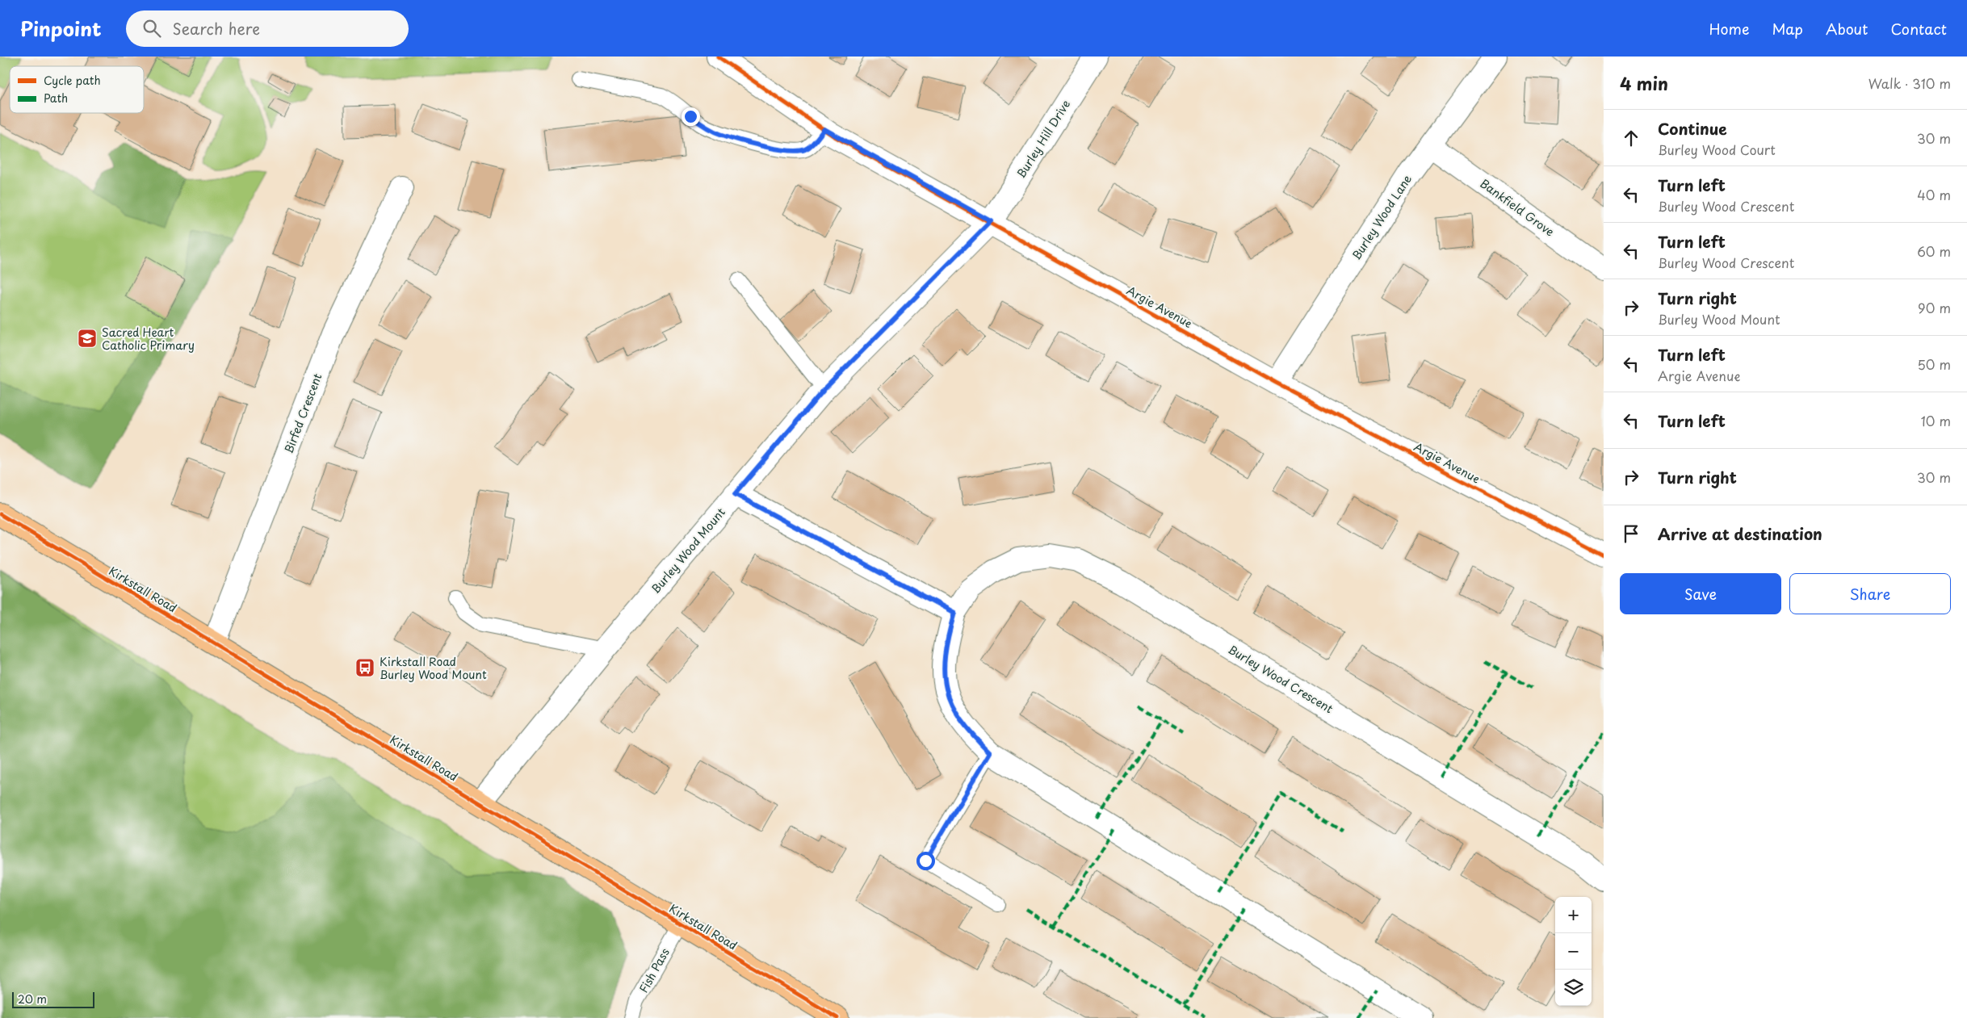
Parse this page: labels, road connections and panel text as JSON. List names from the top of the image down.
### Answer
{
  "streets": {
    "main road": ["Kirkstall Road"],
    "street": [
      "Burley Hill Drive",
      "Bankfield Grove",
      "Burley Wood Lane",
      "Argie Avenue",
      "Birfed Crescent",
      "Burley Wood Mount",
      "Burley Wood Crescent"
    ],
    "lane": ["Fish Pass"]
  },
  "crossings": [
    ["Burley Hill Drive", "Argie Avenue"],
    ["Burley Hill Drive", "Burley Wood Mount"],
    ["Bankfield Grove", "Burley Wood Lane"],
    ["Burley Wood Lane", "Argie Avenue"],
    ["Argie Avenue", "Burley Wood Mount"],
    ["Birfed Crescent", "Kirkstall Road"],
    ["Burley Wood Mount", "Kirkstall Road"],
    ["Kirkstall Road", "Fish Pass"]
  ],
  "places": {
    "school or university": ["Sacred Heart Catholic Primary"],
    "bus stop": ["Kirkstall Road Burley Wood Mount"]
  },
  "legend": ["Cycle path", "Path"],
  "scale_bar": "20 m",
  "page": {
    "header": "Pinpoint",
    "search": "Search here",
    "nav": [
      "Home",
      "Map",
      "About",
      "Contact"
    ],
    "heading": ["4 min", "Walk · 310 m"],
    "list": [
      ["Continue", "Burley Wood Court", "30 m"],
      ["Turn left", "Burley Wood Crescent", "40 m"],
      ["Turn left", "Burley Wood Crescent", "60 m"],
      ["Turn right", "Burley Wood Mount", "90 m"],
      ["Turn left", "Argie Avenue", "50 m"],
      ["Turn left", "10 m"],
      ["Turn right", "30 m"],
      "Arrive at destination"
    ],
    "buttons": ["Save", "Share"],
    "map_buttons": ["+", "−"],
    "scale": "20 m"
  }
}
